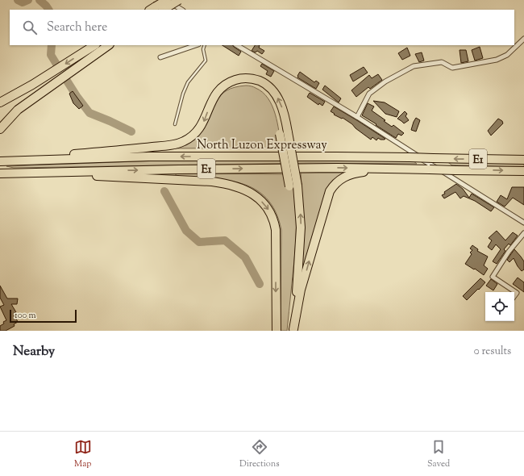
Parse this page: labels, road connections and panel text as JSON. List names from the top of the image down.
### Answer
{
  "streets": {
    "highway": ["North Luzon Expressway", "E1"]
  },
  "scale_bar": "100 m",
  "page": {
    "search": "Search here",
    "scale": "100 m",
    "heading": ["Nearby", "0 results"],
    "nav": ["Map", "Directions", "Saved"]
  }
}
